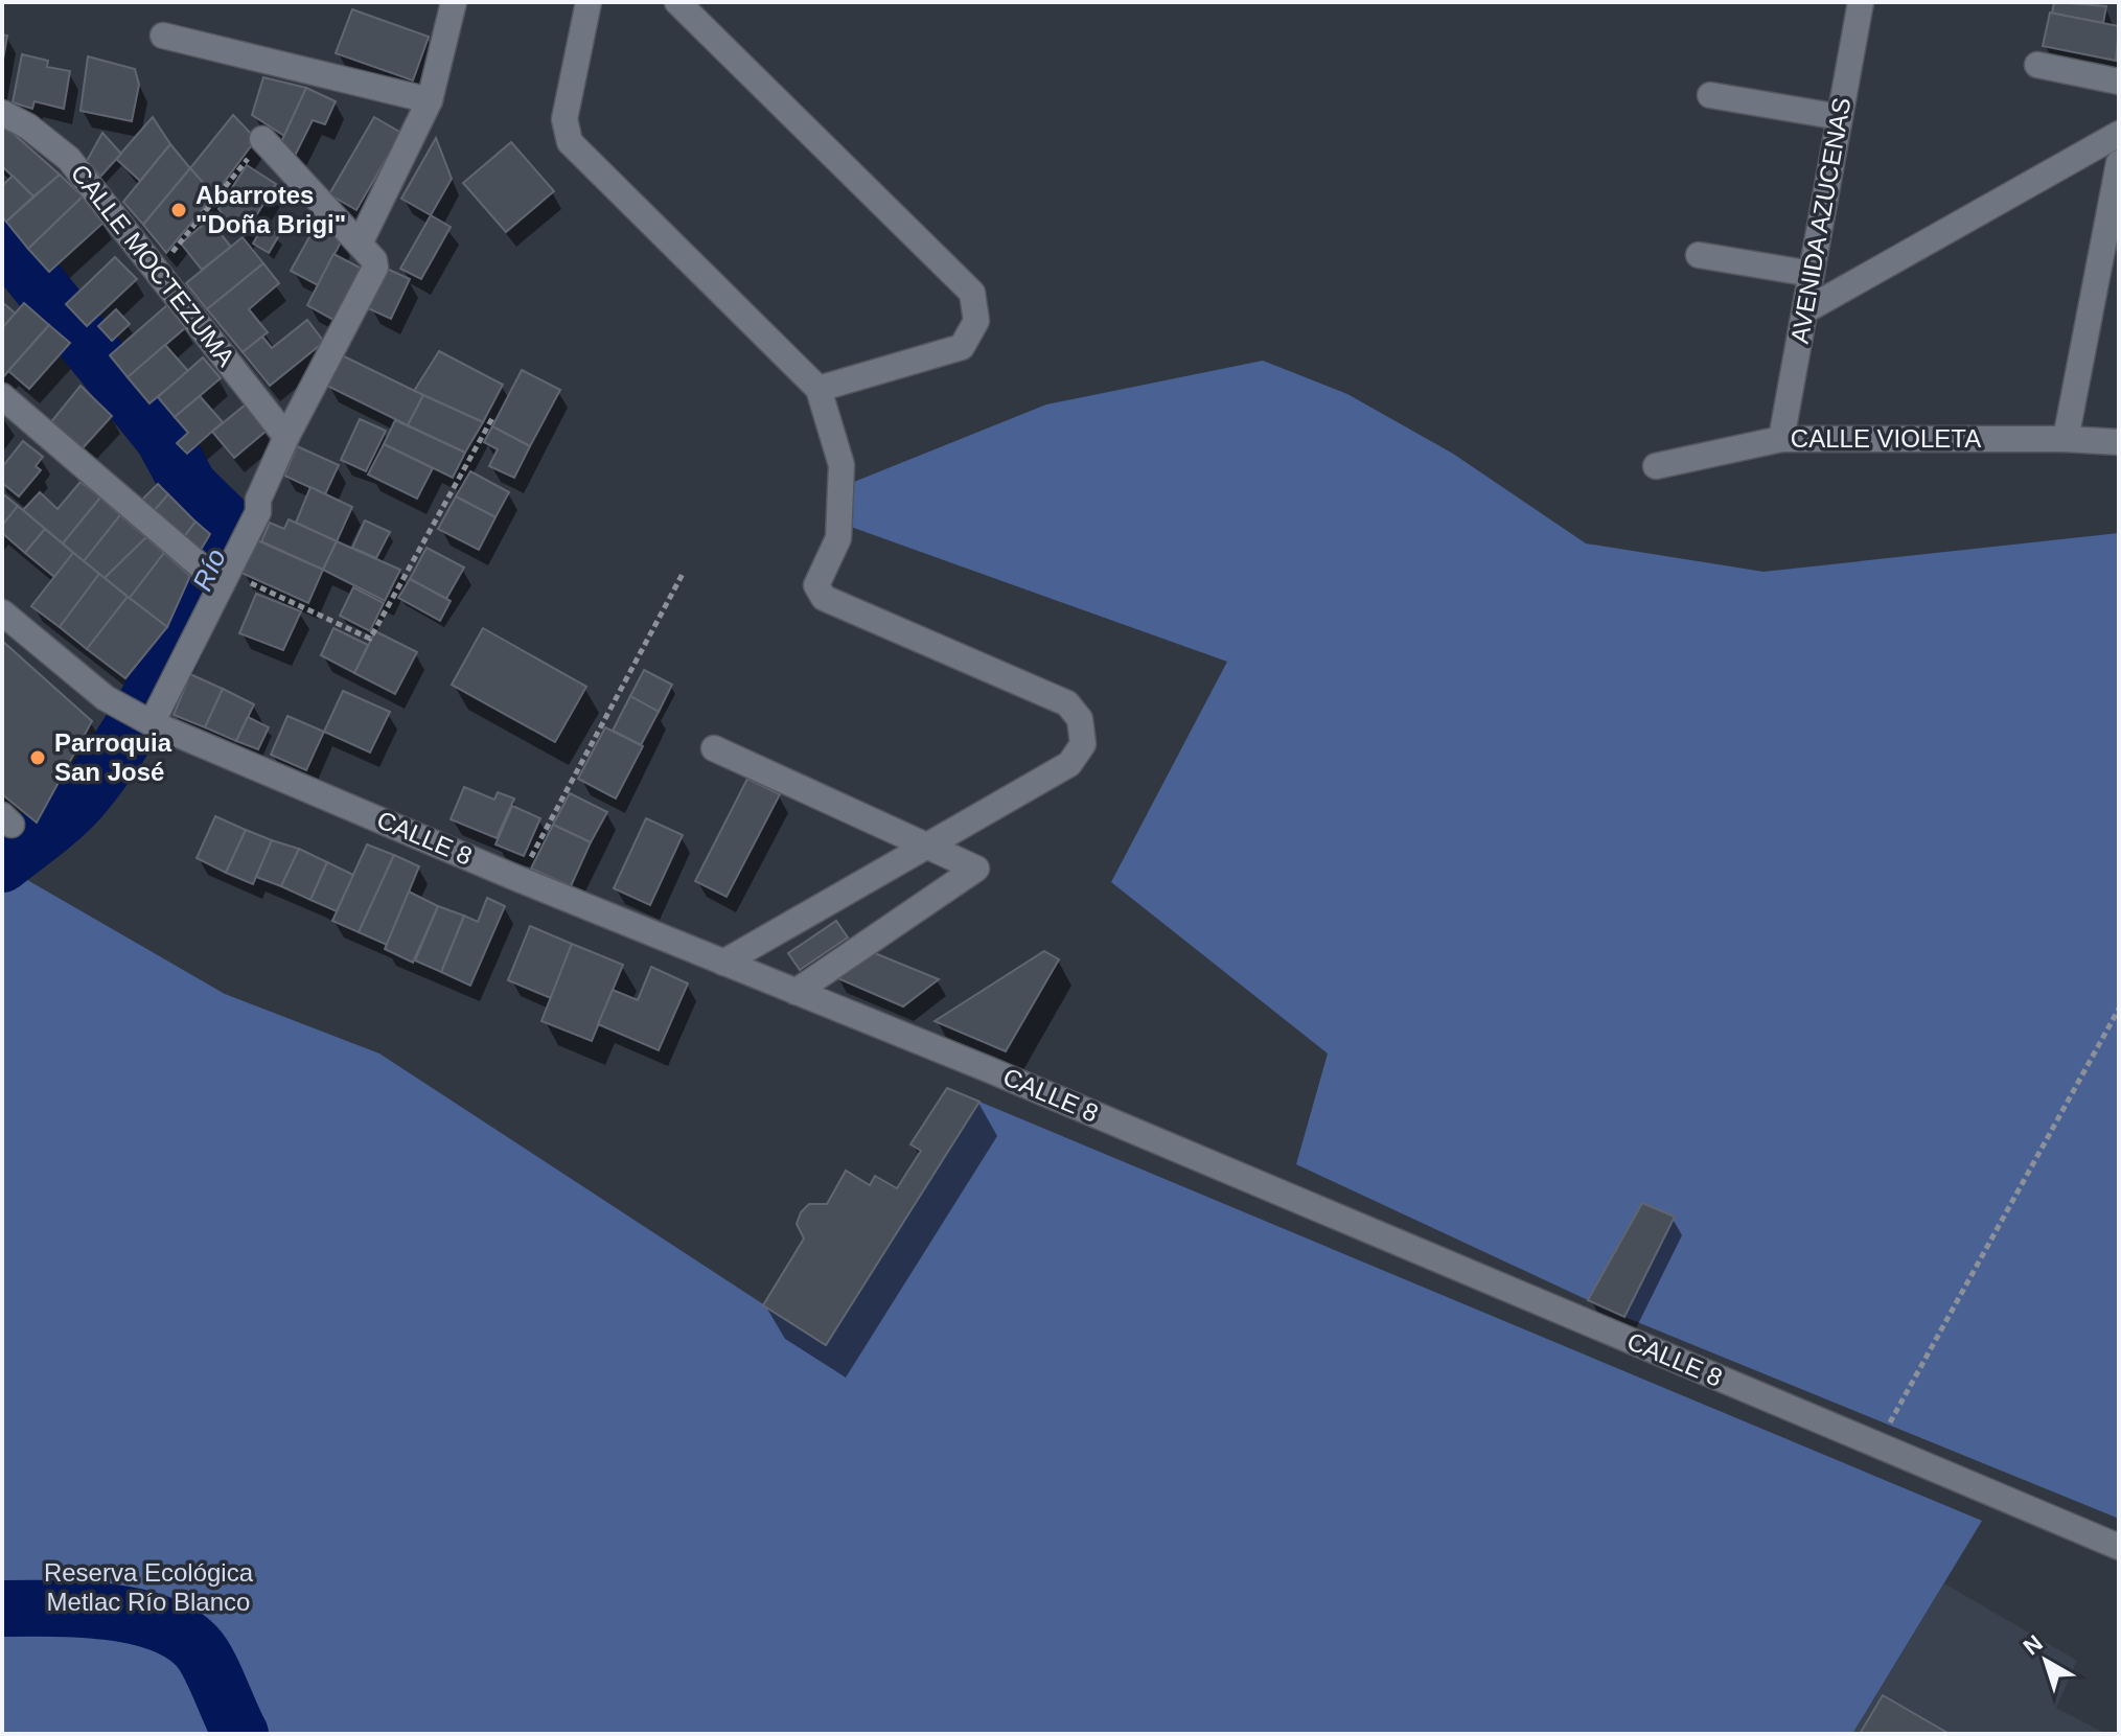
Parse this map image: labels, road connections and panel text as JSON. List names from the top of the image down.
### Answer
{
  "streets": {
    "street": [
      "AVENIDA AZUCENAS",
      "CALLE MOCTEZUMA",
      "CALLE VIOLETA",
      "CALLE 8"
    ]
  },
  "crossings": [
    ["AVENIDA AZUCENAS", "CALLE VIOLETA"]
  ],
  "water": ["Río"],
  "parks": ["Reserva Ecológica Metlac Río Blanco"],
  "places": ["Abarrotes \"Doña Brigi\"", "Parroquia San José"],
  "north": "top left"
}
